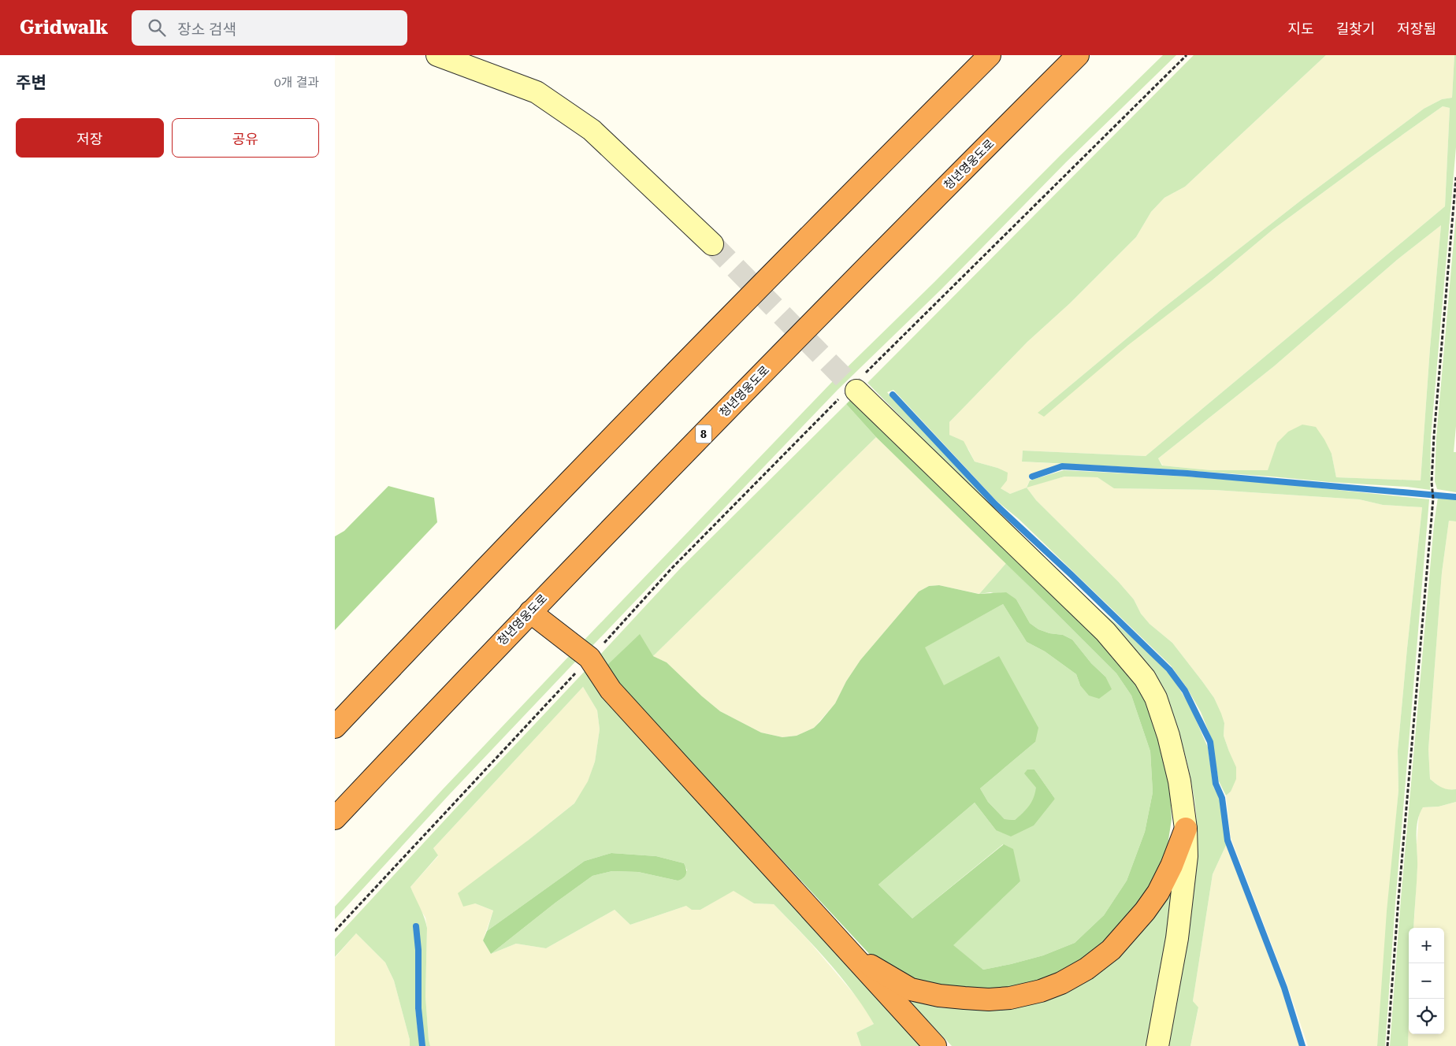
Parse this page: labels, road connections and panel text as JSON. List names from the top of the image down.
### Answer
{
  "streets": {
    "highway": ["청년영웅도로", "8"]
  },
  "page": {
    "header": "Gridwalk",
    "search": "장소 검색",
    "nav": ["지도", "길찾기", "저장됨"],
    "heading": ["주변", "0개 결과"],
    "buttons": ["저장", "공유"],
    "map_buttons": ["+", "−"]
  }
}
